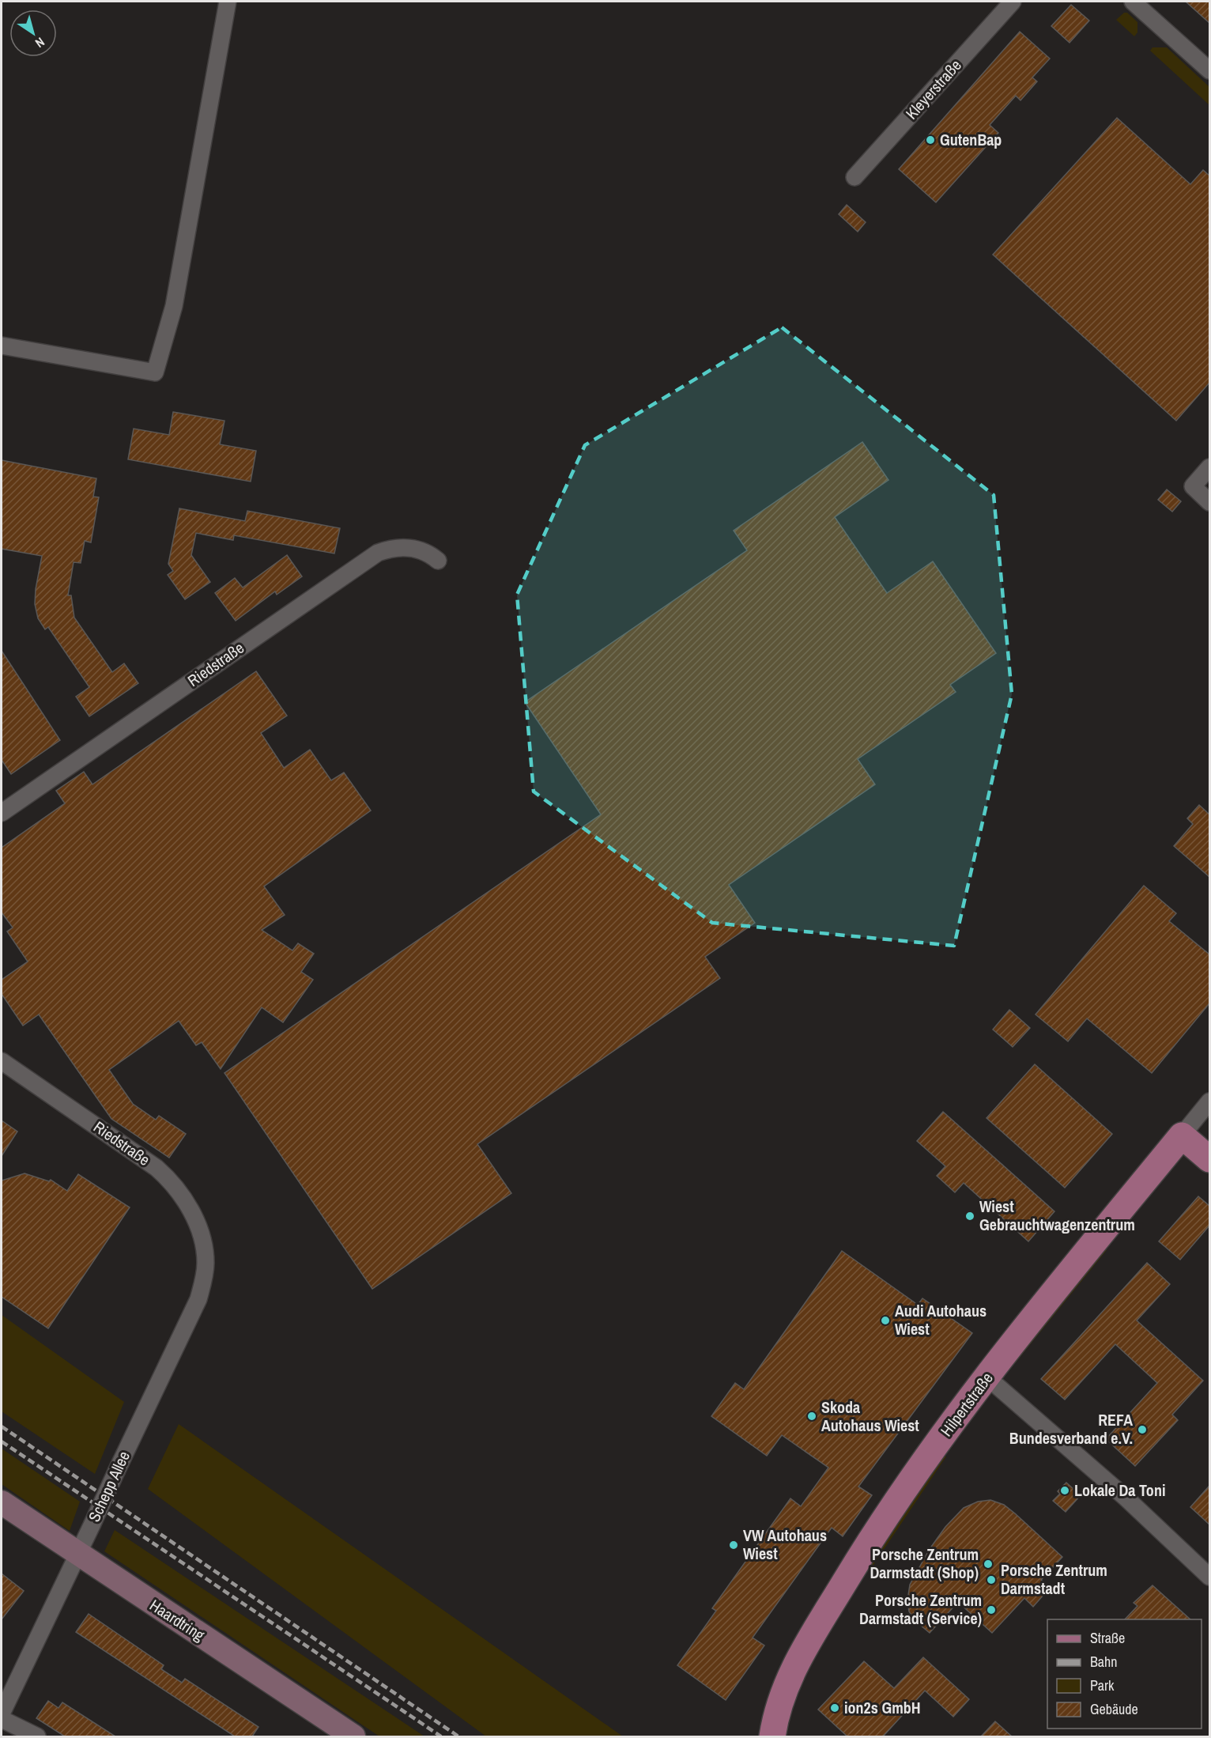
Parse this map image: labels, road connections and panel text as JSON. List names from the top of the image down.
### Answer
{
  "streets": {
    "main road": ["Hilpertstraße", "Haardtring"],
    "street": ["Kleyerstraße", "Riedstraße", "Schepp Allee"]
  },
  "crossings": [
    ["Riedstraße", "Schepp Allee"],
    ["Schepp Allee", "Haardtring"]
  ],
  "places": [
    "GutenBap",
    "Wiest Gebrauchtwagenzentrum",
    "Audi Autohaus Wiest",
    "Skoda Autohaus Wiest",
    "REFA Bundesverband e.V.",
    "Lokale Da Toni",
    "VW Autohaus Wiest",
    "Porsche Zentrum Darmstadt (Shop)",
    "Porsche Zentrum Darmstadt",
    "Porsche Zentrum Darmstadt (Service)",
    "ion2s GmbH"
  ],
  "legend": [
    "Straße",
    "Bahn",
    "Park",
    "Gebäude"
  ],
  "north": "bottom right"
}
